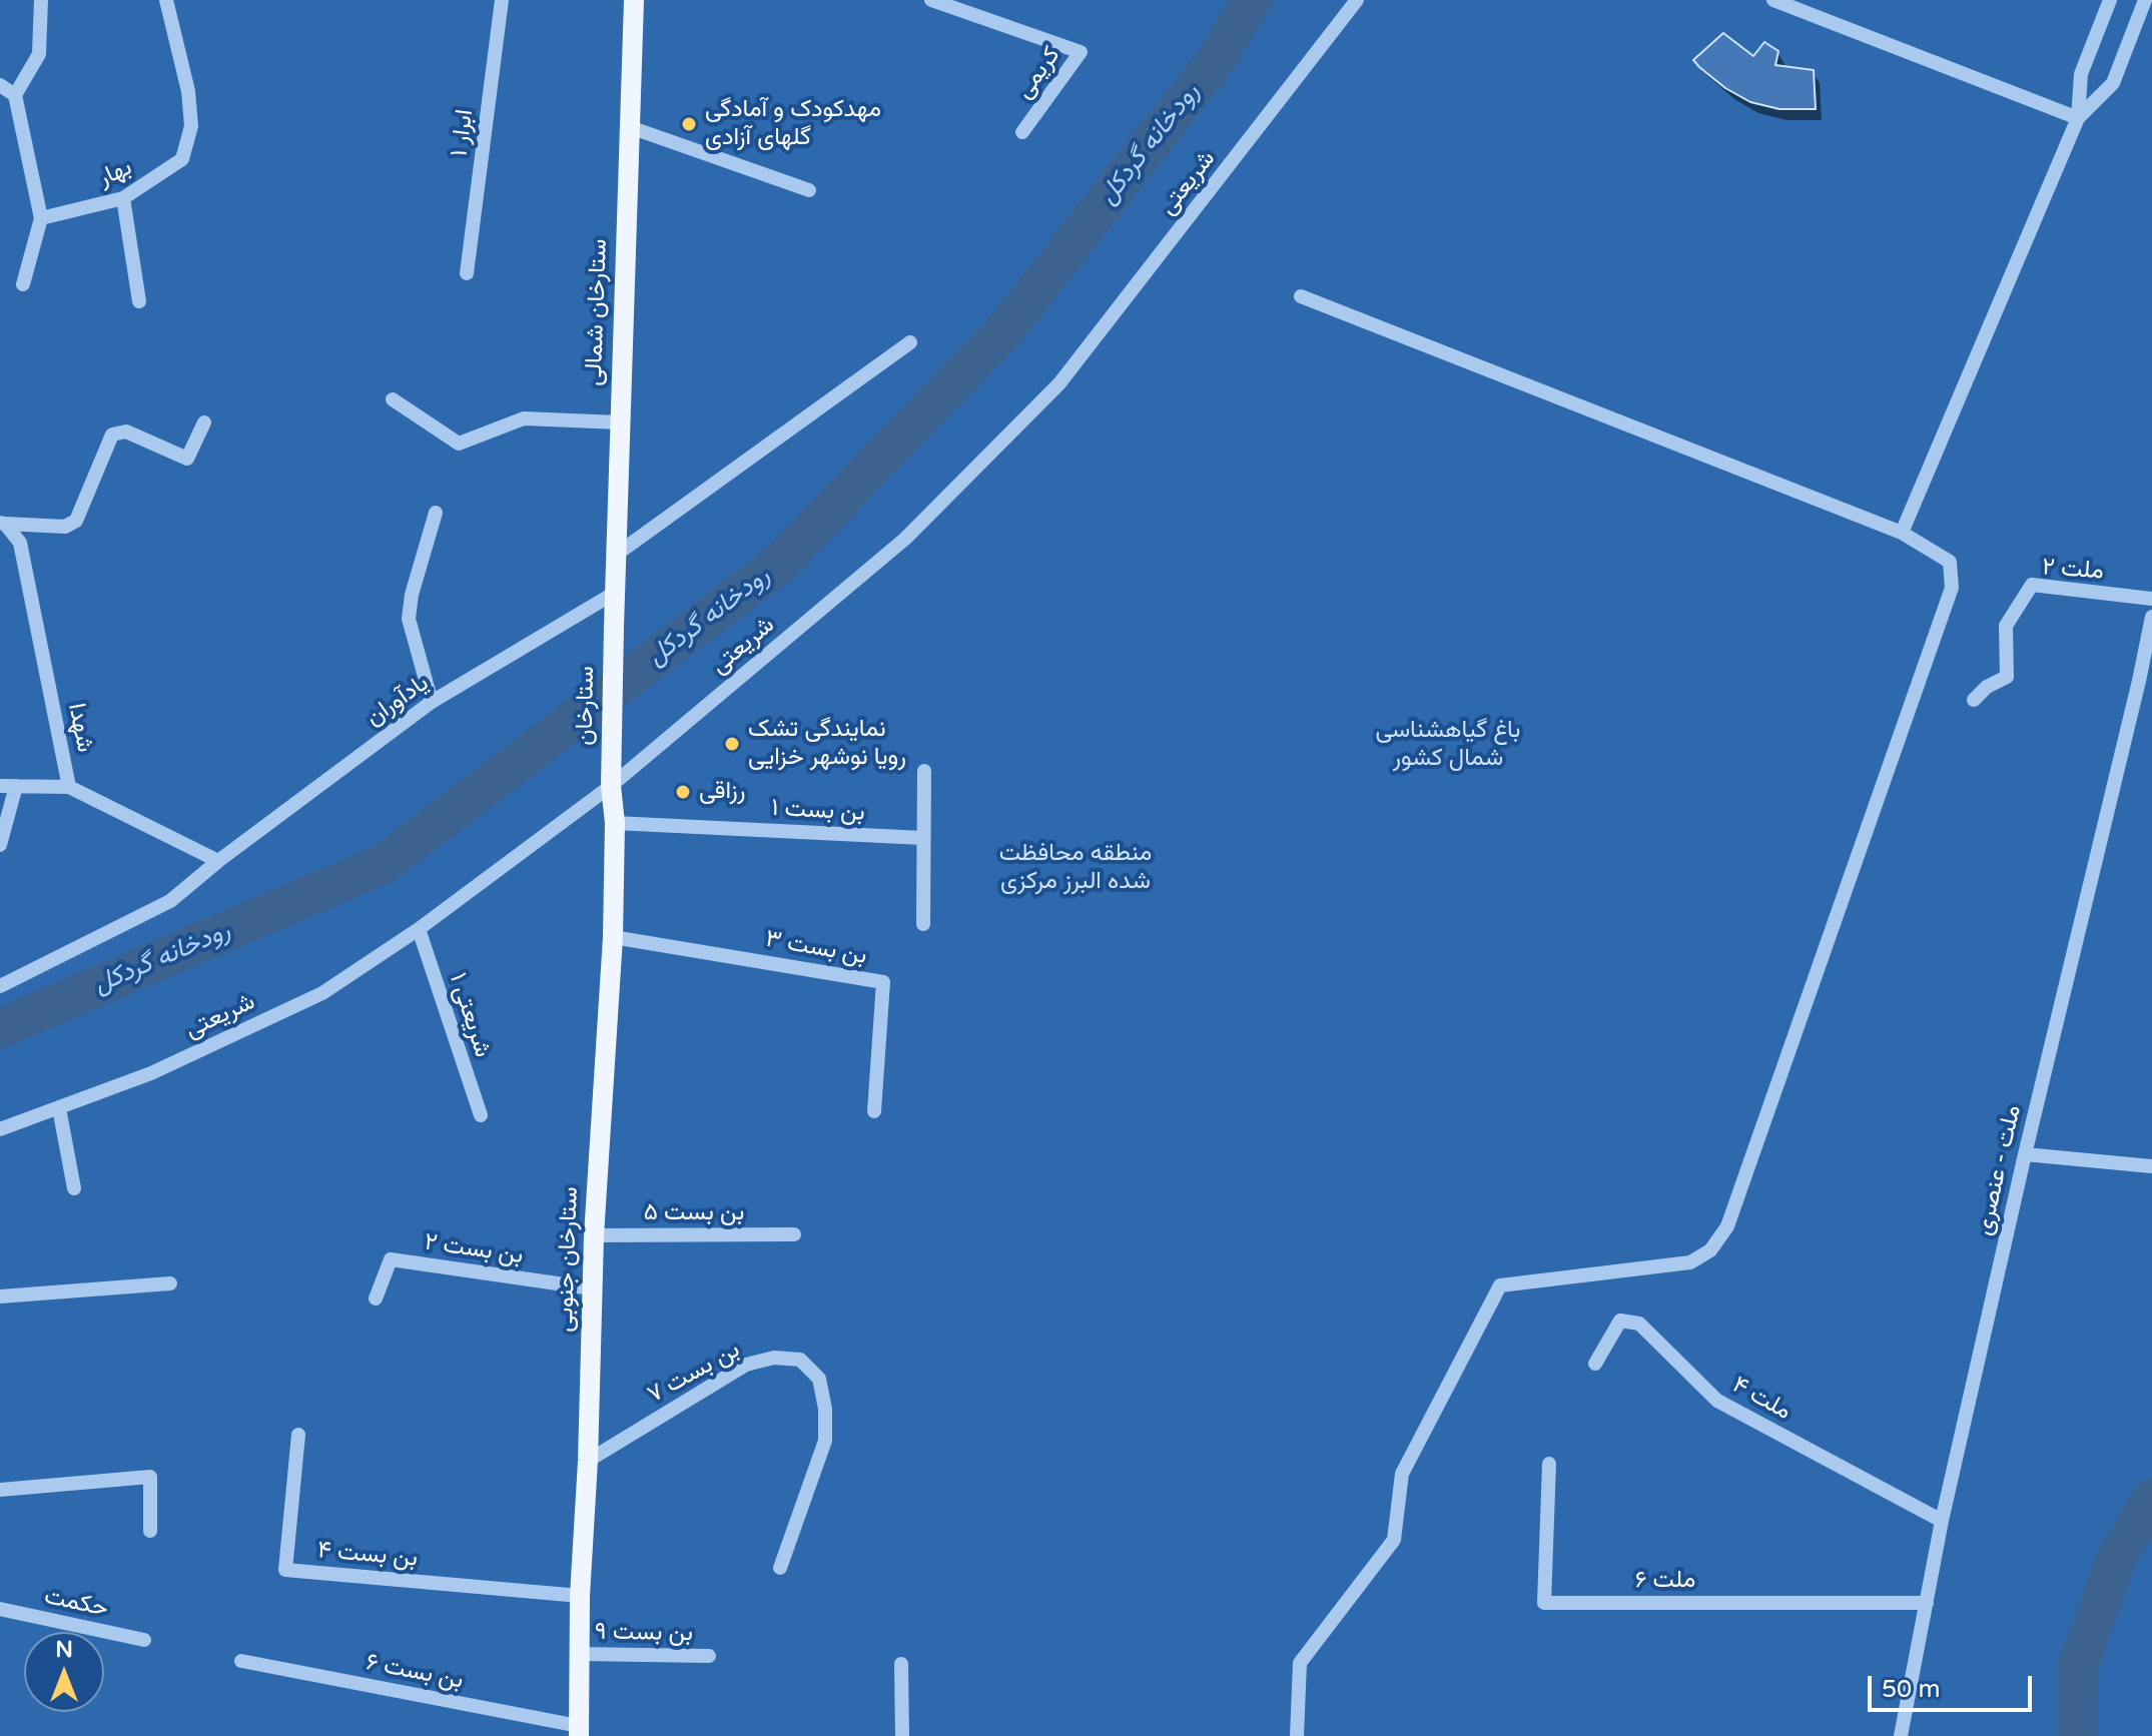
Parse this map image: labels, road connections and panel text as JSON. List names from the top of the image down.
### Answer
{
  "streets": {
    "main road": ["ستارخان شمالی", "ستارخان", "ستارخان جنوبی"],
    "street": [
      "کریمی",
      "ابرار ۱",
      "بهار",
      "شریعتی",
      "ملت ۲",
      "یادآوران",
      "شهدا",
      "بن بست ۱",
      "بن بست ۳",
      "شریعتی ۱",
      "ملت - عنصری",
      "بن بست ۵",
      "بن بست ۲",
      "بن بست ۷",
      "ملت ۴",
      "بن بست ۴",
      "ملت ۶",
      "حکمت",
      "بن بست ۹",
      "بن بست ۶"
    ]
  },
  "crossings": [
    ["شریعتی", "ستارخان"],
    ["شریعتی", "شریعتی ۱"],
    ["شریعتی", "ستارخان جنوبی"],
    ["ستارخان شمالی", "یادآوران"],
    ["ستارخان شمالی", "ستارخان"],
    ["یادآوران", "شهدا"],
    ["ستارخان", "ستارخان جنوبی"],
    ["بن بست ۱", "ستارخان جنوبی"],
    ["بن بست ۳", "ستارخان جنوبی"],
    ["ملت - عنصری", "ملت ۴"],
    ["ملت - عنصری", "ملت ۶"],
    ["بن بست ۵", "ستارخان جنوبی"],
    ["بن بست ۲", "ستارخان جنوبی"],
    ["ستارخان جنوبی", "بن بست ۷"],
    ["ستارخان جنوبی", "بن بست ۴"],
    ["ستارخان جنوبی", "بن بست ۹"],
    ["ستارخان جنوبی", "بن بست ۶"]
  ],
  "water": ["رودخانه گردکل"],
  "parks": ["باغ گیاهشناسی شمال کشور", "منطقه محافظت شده البرز مرکزی"],
  "places": ["مهدکودک و آمادگی گلهای آزادی", "نمایندگی تشک رویا نوشهر خزایی", "رزاقی"],
  "scale_bar": "50 m",
  "north": "top"
}
